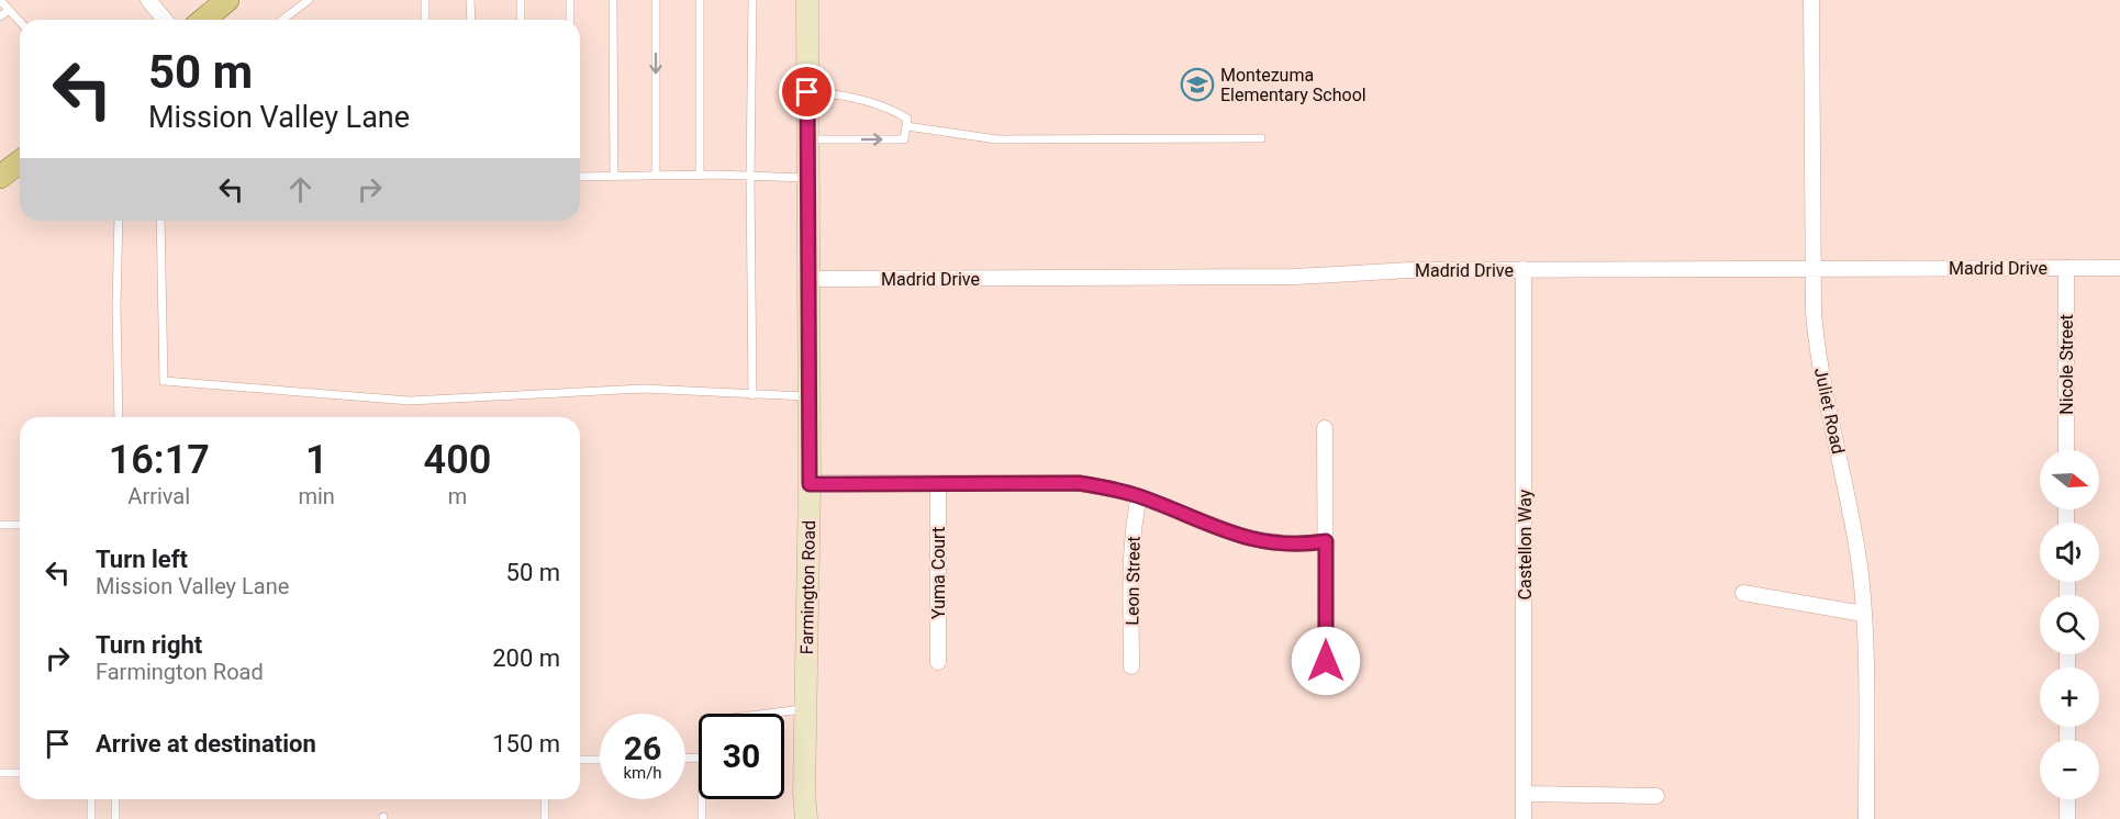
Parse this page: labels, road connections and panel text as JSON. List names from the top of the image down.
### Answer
{
  "streets": {
    "main road": ["Farmington Road"],
    "street": [
      "Madrid Drive",
      "Nicole Street",
      "Juliet Road",
      "Castellon Way",
      "Yuma Court",
      "Leon Street"
    ]
  },
  "crossings": [
    ["Madrid Drive", "Nicole Street"],
    ["Madrid Drive", "Juliet Road"],
    ["Madrid Drive", "Castellon Way"],
    ["Madrid Drive", "Farmington Road"]
  ],
  "places": {
    "school or university": ["Montezuma Elementary School"]
  },
  "north": "right",
  "page": {
    "turn": ["50 m", "Mission Valley Lane"],
    "eta": [
      "16:17",
      "Arrival",
      "1",
      "min",
      "400",
      "m"
    ],
    "map_buttons": ["+", "−"],
    "list": [
      {
        "name": "Turn left",
        "note": "Mission Valley Lane",
        "value": "50 m"
      },
      {
        "name": "Turn right",
        "note": "Farmington Road",
        "value": "200 m"
      },
      {
        "name": "Arrive at destination",
        "value": "150 m"
      }
    ],
    "speed": "26 km/h",
    "limit": "30"
  }
}
